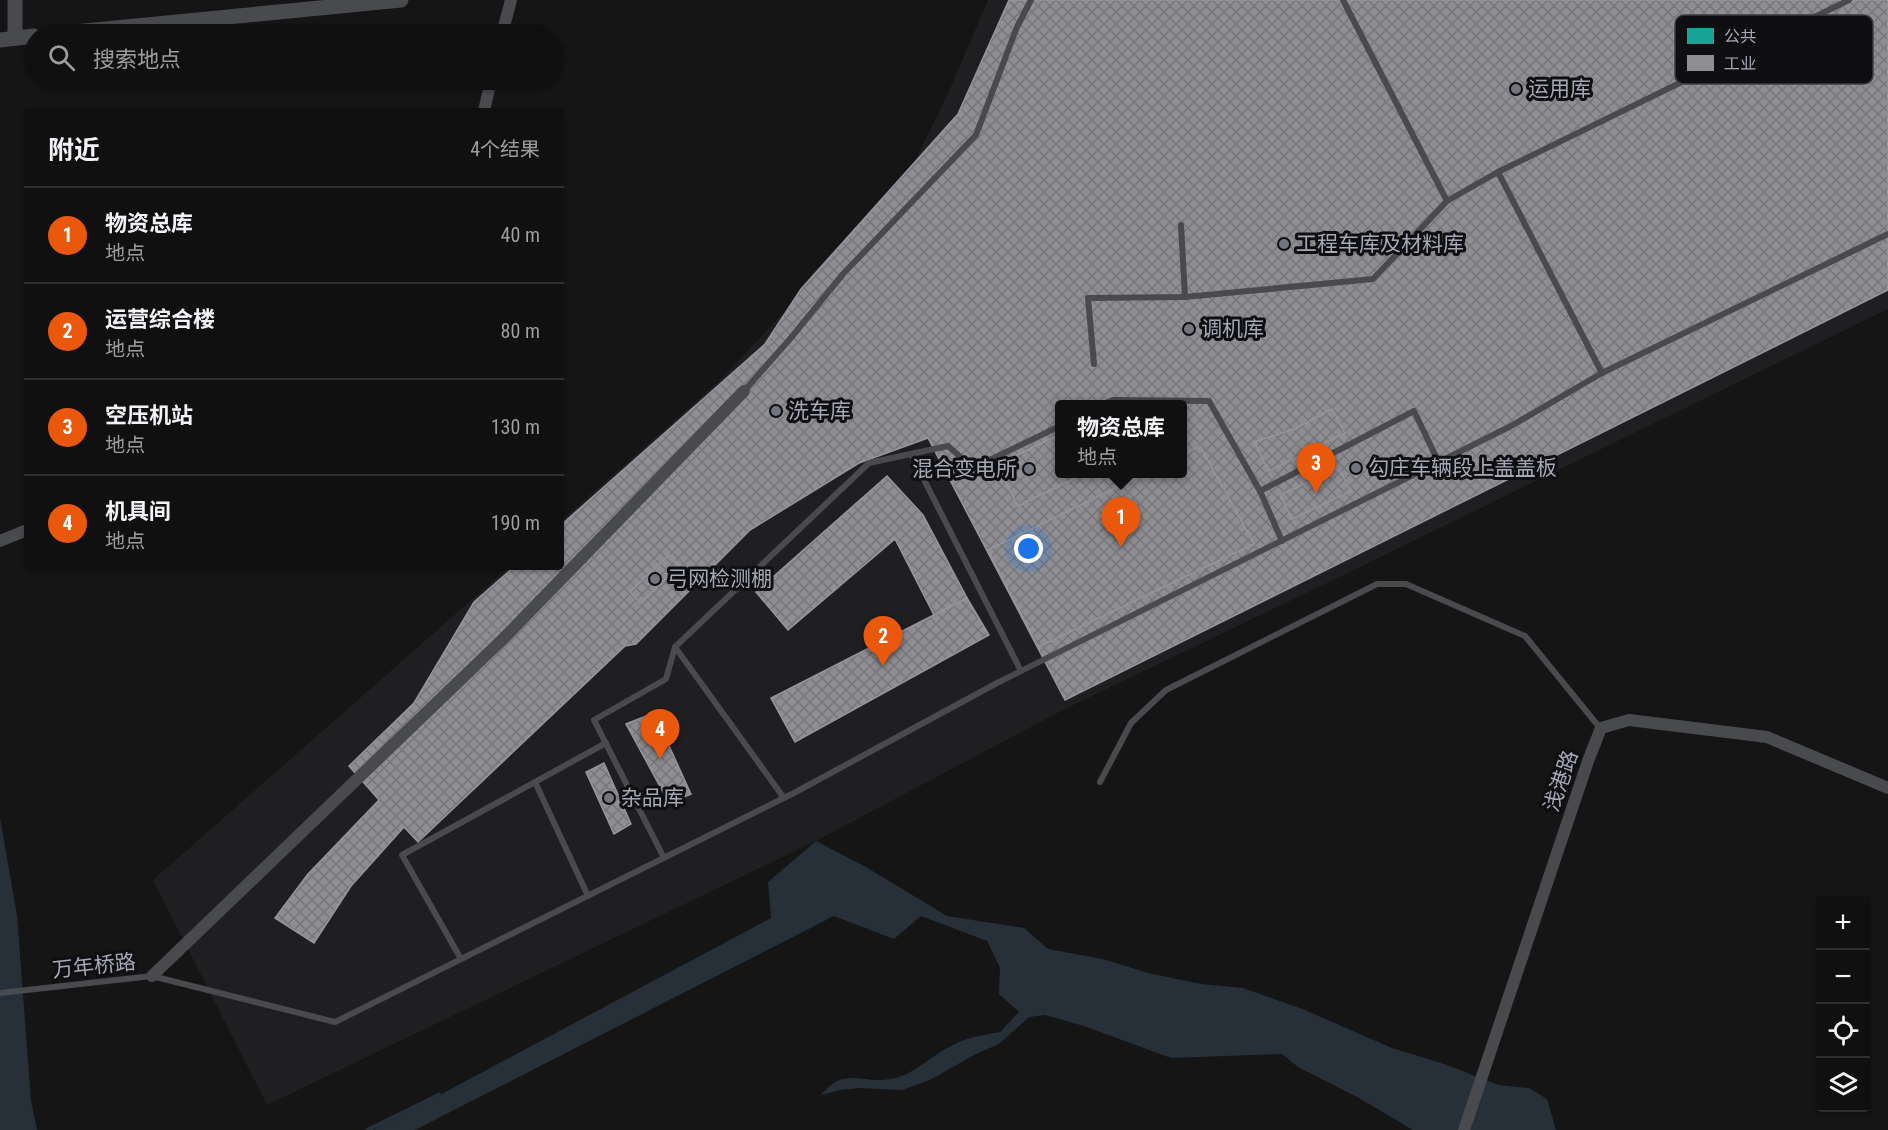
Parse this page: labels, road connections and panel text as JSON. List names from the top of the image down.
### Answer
{
  "streets": {
    "street": ["浅港路"],
    "lane": ["万年桥路"]
  },
  "places": [
    "运用库",
    "工程车库及材料库",
    "调机库",
    "洗车库",
    "勾庄车辆段上盖盖板",
    "混合变电所",
    "弓网检测棚",
    "杂品库"
  ],
  "legend": ["公共", "工业"],
  "page": {
    "search": "搜索地点",
    "heading": ["附近", "4个结果"],
    "list": [
      {
        "mark": "1",
        "name": "物资总库",
        "note": "地点",
        "value": "40 m"
      },
      {
        "mark": "2",
        "name": "运营综合楼",
        "note": "地点",
        "value": "80 m"
      },
      {
        "mark": "3",
        "name": "空压机站",
        "note": "地点",
        "value": "130 m"
      },
      {
        "mark": "4",
        "name": "机具间",
        "note": "地点",
        "value": "190 m"
      }
    ],
    "popup": ["物资总库", "地点"],
    "pins": [
      "3",
      "1",
      "2",
      "4"
    ],
    "map_buttons": ["+", "−"]
  }
}
